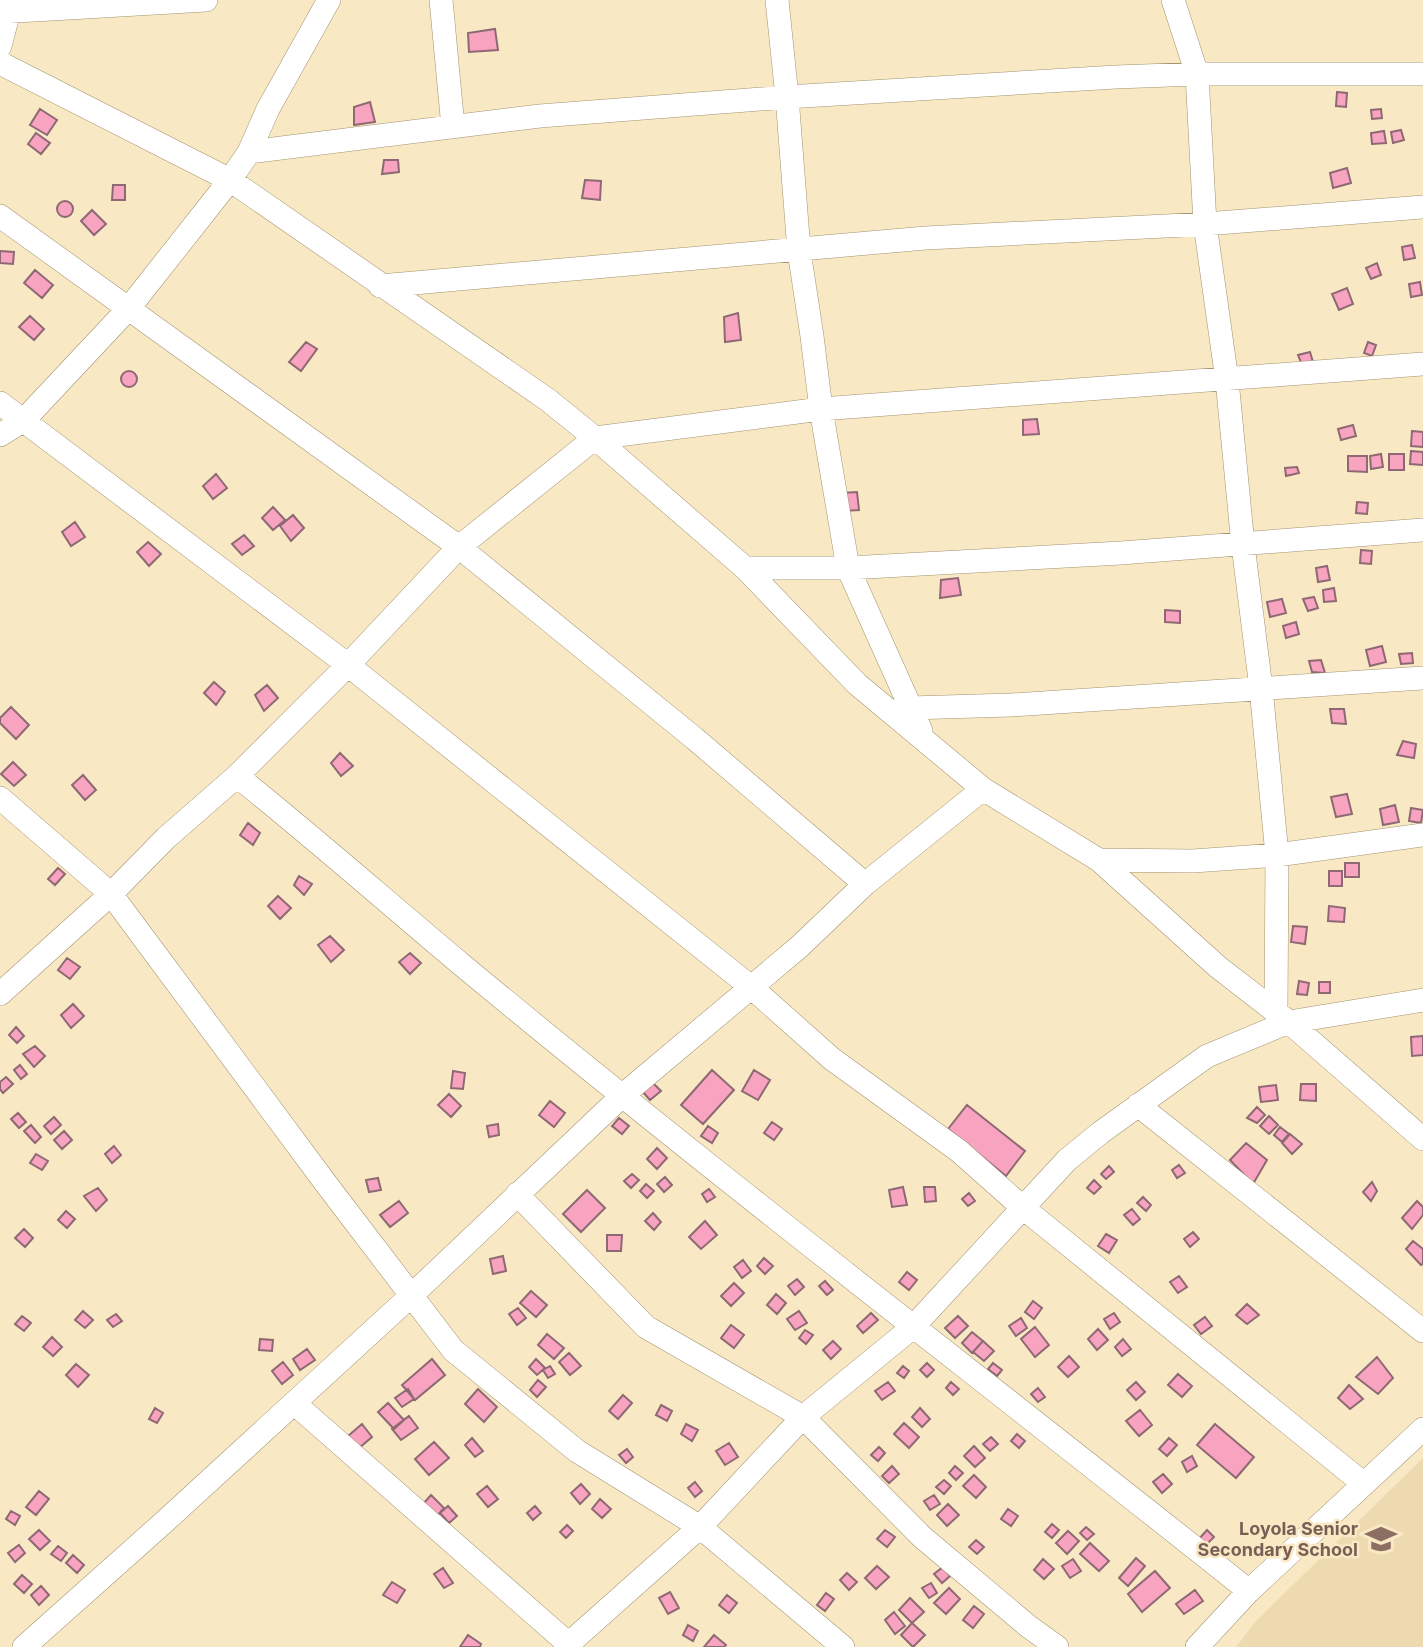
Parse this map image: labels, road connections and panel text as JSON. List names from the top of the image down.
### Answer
{
  "places": {
    "school or university": ["Loyola Senior Secondary School"]
  }
}
